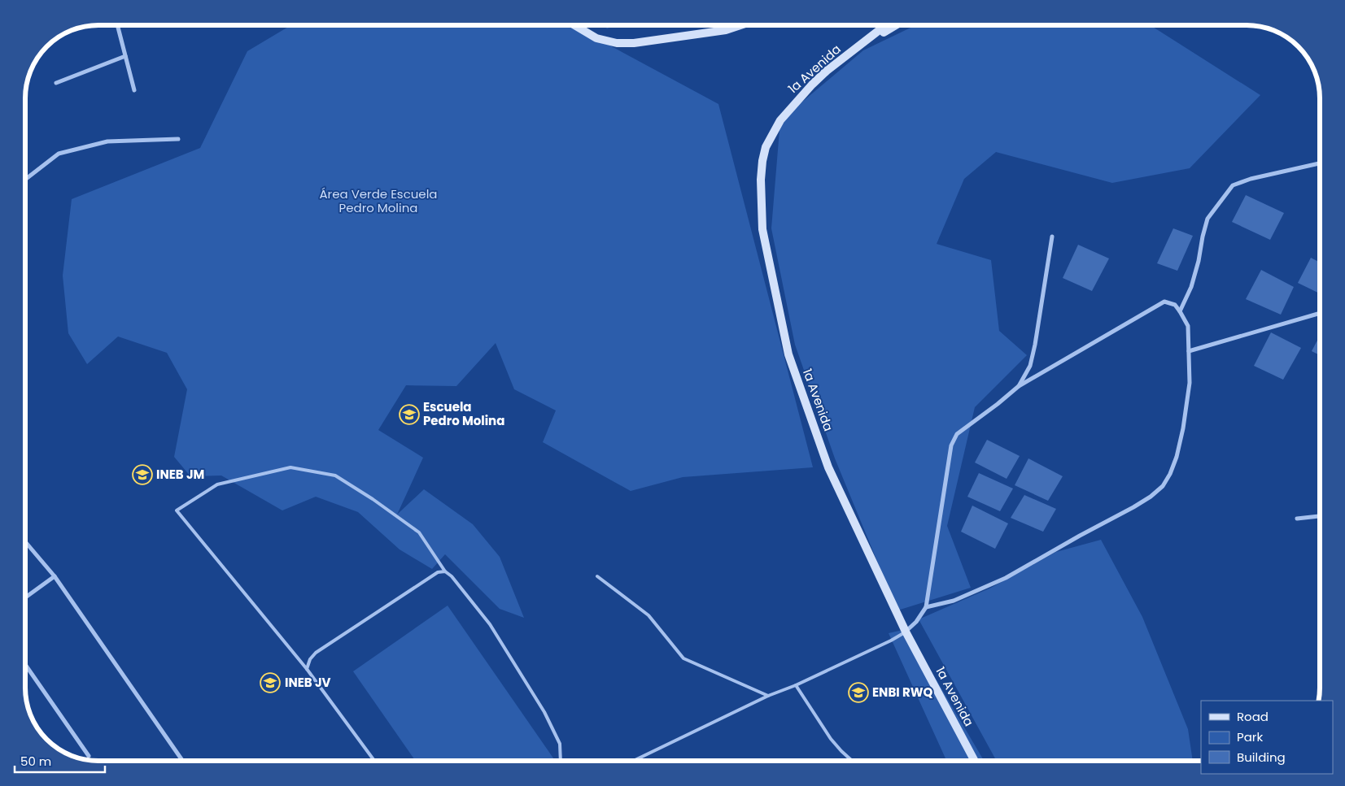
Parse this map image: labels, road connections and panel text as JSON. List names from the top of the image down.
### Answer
{
  "streets": {
    "main road": ["1a Avenida"]
  },
  "parks": ["Área Verde Escuela Pedro Molina"],
  "places": {
    "school or university": [
      "Escuela Pedro Molina",
      "INEB JM",
      "INEB JV",
      "ENBI RWQ"
    ]
  },
  "legend": ["Road", "Park", "Building"],
  "scale_bar": "50 m"
}
